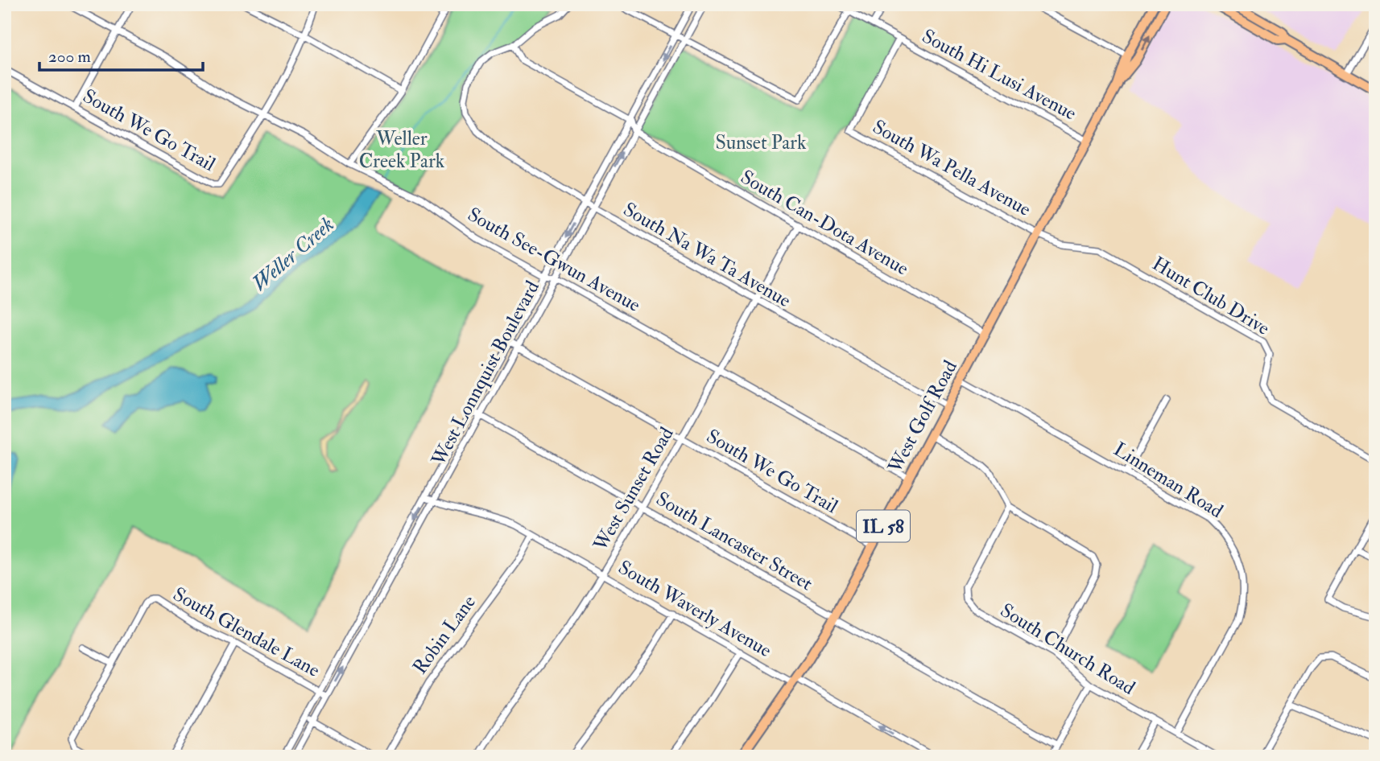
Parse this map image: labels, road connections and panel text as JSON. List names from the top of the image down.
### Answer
{
  "streets": {
    "main road": ["West Golf Road", "IL 58"],
    "street": [
      "South Hi Lusi Avenue",
      "South We Go Trail",
      "South Wa Pella Avenue",
      "South Can-Dota Avenue",
      "South Na Wa Ta Avenue",
      "South See-Gwun Avenue",
      "Hunt Club Drive",
      "West Lonnquist Boulevard",
      "Linneman Road",
      "West Sunset Road",
      "South Lancaster Street",
      "South Waverly Avenue",
      "South Glendale Lane",
      "Robin Lane",
      "South Church Road"
    ]
  },
  "crossings": [
    ["South Hi Lusi Avenue", "South Wa Pella Avenue"],
    ["South Hi Lusi Avenue", "West Golf Road"],
    ["South We Go Trail", "South See-Gwun Avenue"],
    ["South We Go Trail", "West Lonnquist Boulevard"],
    ["South We Go Trail", "West Golf Road"],
    ["South We Go Trail", "West Sunset Road"],
    ["South Wa Pella Avenue", "Hunt Club Drive"],
    ["South Wa Pella Avenue", "West Golf Road"],
    ["South Can-Dota Avenue", "West Lonnquist Boulevard"],
    ["South Can-Dota Avenue", "West Golf Road"],
    ["South Can-Dota Avenue", "West Sunset Road"],
    ["South Na Wa Ta Avenue", "West Lonnquist Boulevard"],
    ["South Na Wa Ta Avenue", "West Golf Road"],
    ["South Na Wa Ta Avenue", "West Sunset Road"],
    ["South See-Gwun Avenue", "West Lonnquist Boulevard"],
    ["South See-Gwun Avenue", "West Golf Road"],
    ["South See-Gwun Avenue", "West Sunset Road"],
    ["Hunt Club Drive", "West Golf Road"],
    ["West Lonnquist Boulevard", "South Lancaster Street"],
    ["West Lonnquist Boulevard", "South Waverly Avenue"],
    ["West Lonnquist Boulevard", "South Glendale Lane"],
    ["West Golf Road", "Linneman Road"],
    ["West Golf Road", "South Lancaster Street"],
    ["West Golf Road", "South Waverly Avenue"],
    ["West Sunset Road", "South Lancaster Street"],
    ["West Sunset Road", "South Waverly Avenue"],
    ["South Waverly Avenue", "Robin Lane"]
  ],
  "water": ["Weller Creek"],
  "parks": ["Weller Creek Park", "Sunset Park"],
  "scale_bar": "200 m"
}
